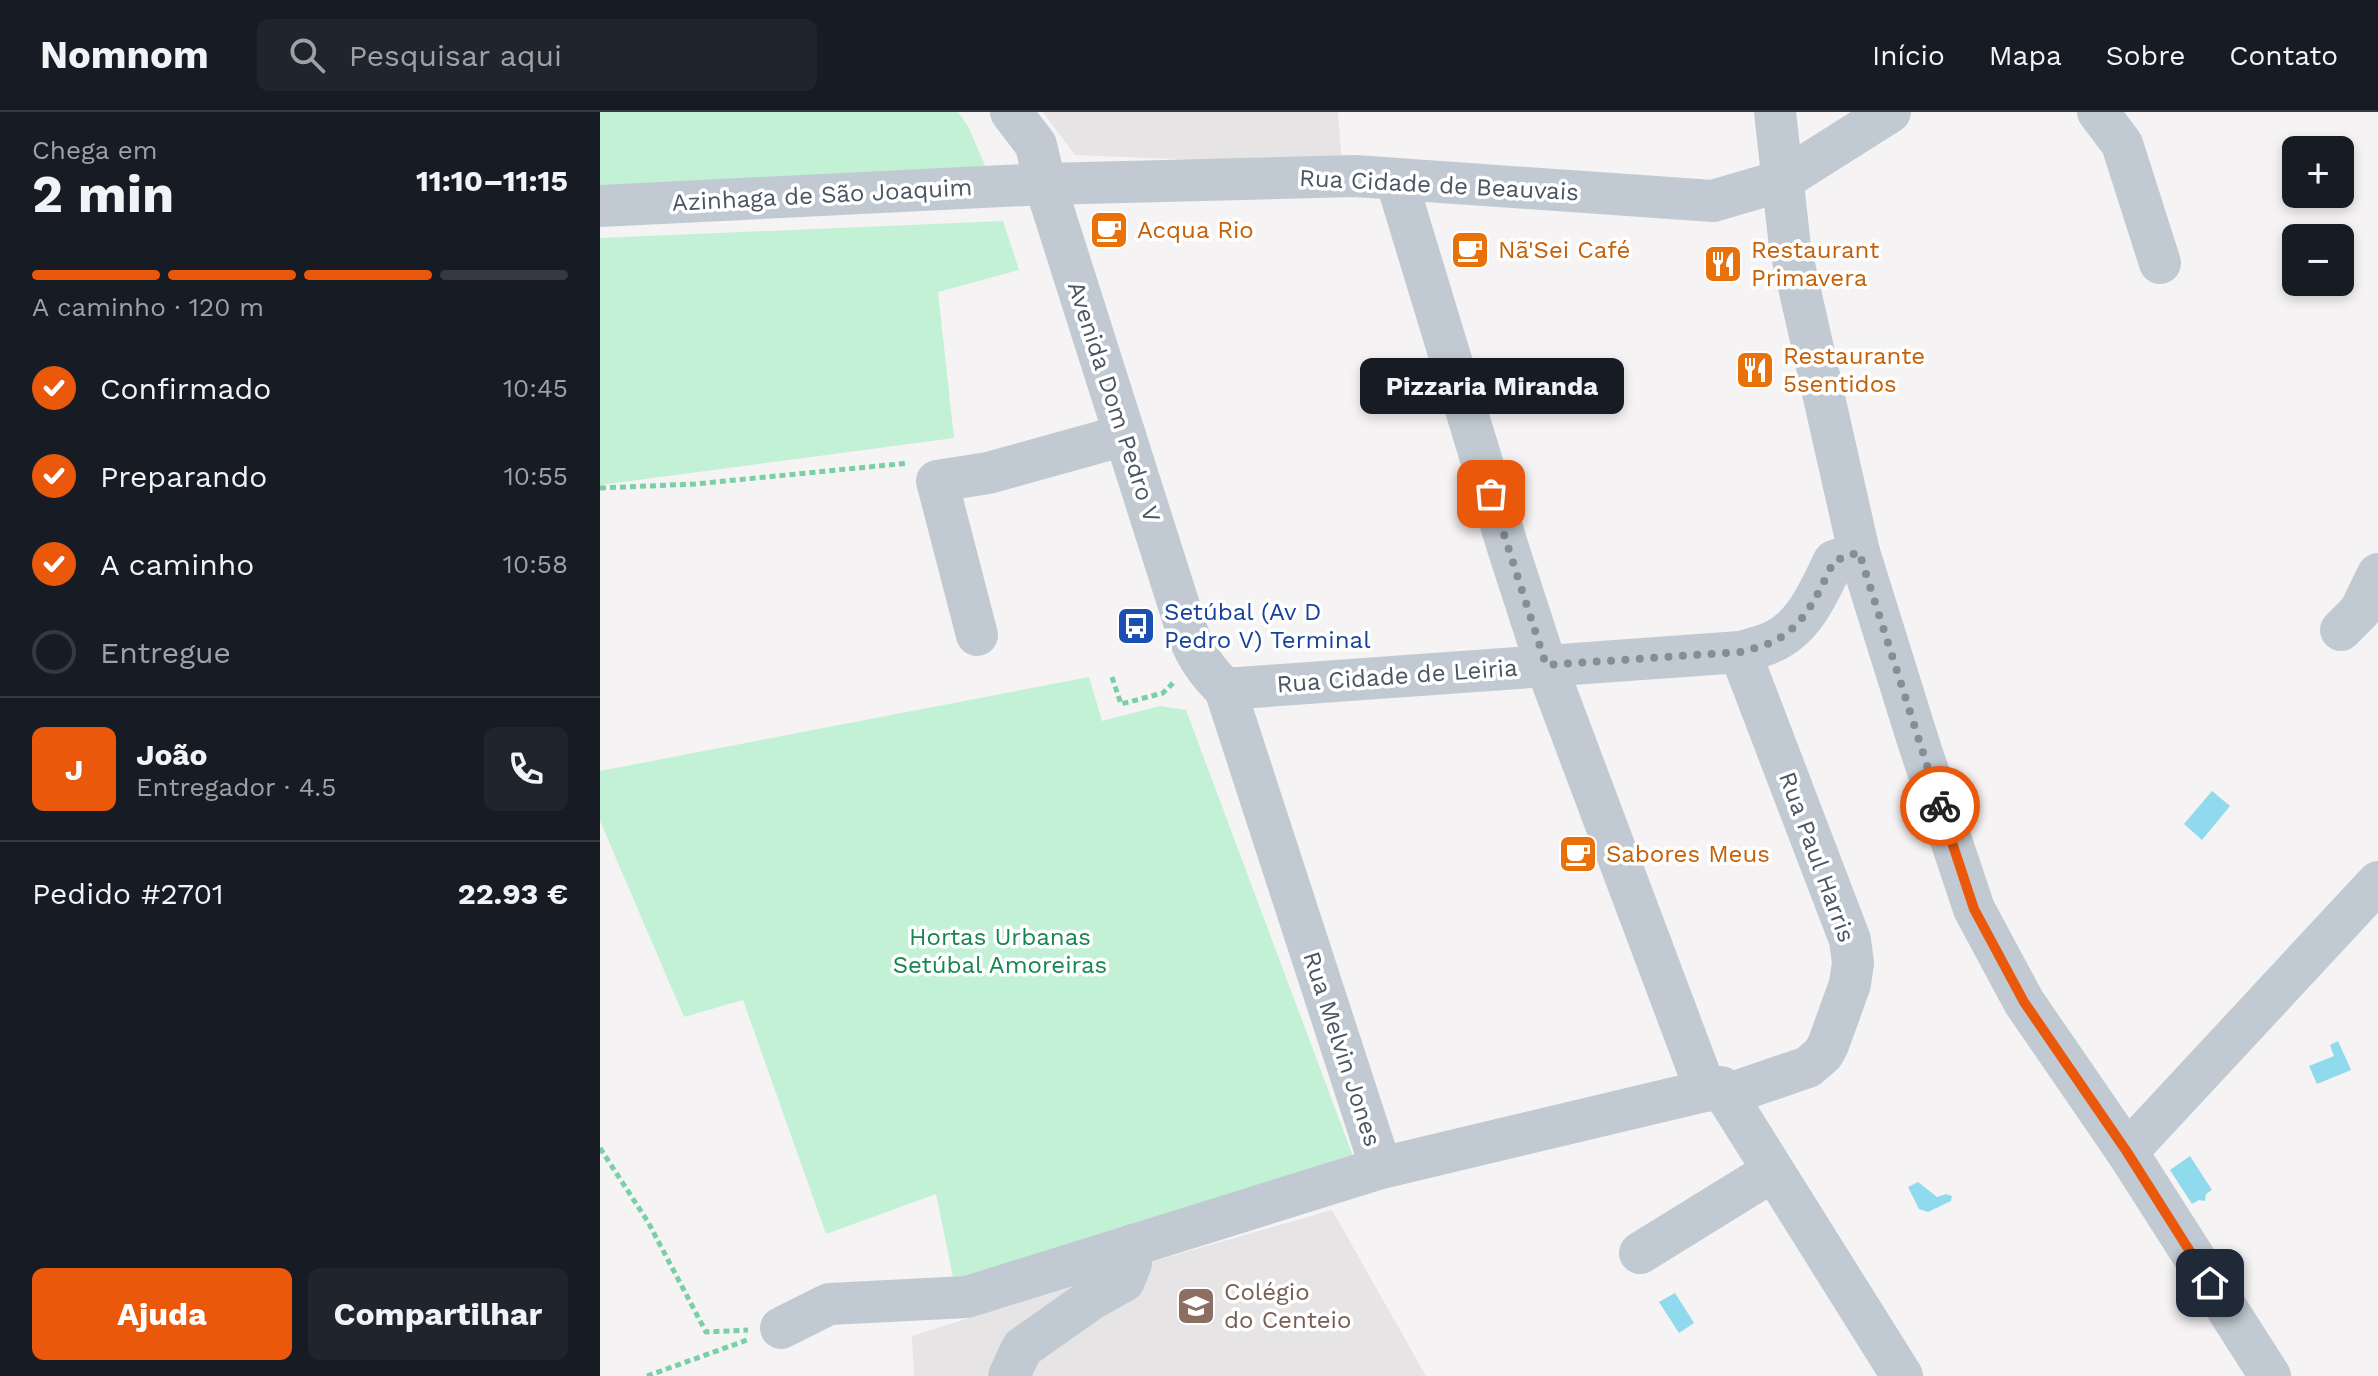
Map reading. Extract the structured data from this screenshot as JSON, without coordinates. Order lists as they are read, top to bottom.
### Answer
{
  "streets": {
    "street": [
      "Rua Cidade de Beauvais",
      "Azinhaga de São Joaquim",
      "Avenida Dom Pedro V",
      "Rua Cidade de Leiria",
      "Rua Paul Harris",
      "Rua Melvin Jones"
    ]
  },
  "crossings": [
    ["Rua Cidade de Beauvais", "Azinhaga de São Joaquim"],
    ["Rua Cidade de Beauvais", "Avenida Dom Pedro V"],
    ["Azinhaga de São Joaquim", "Avenida Dom Pedro V"],
    ["Avenida Dom Pedro V", "Rua Cidade de Leiria"],
    ["Avenida Dom Pedro V", "Rua Melvin Jones"],
    ["Rua Cidade de Leiria", "Rua Paul Harris"],
    ["Rua Cidade de Leiria", "Rua Melvin Jones"],
    ["Rua Paul Harris", "Rua Melvin Jones"]
  ],
  "parks": ["Hortas Urbanas Setúbal Amoreiras"],
  "places": {
    "cafe": ["Acqua Rio", "Nã'Sei Café", "Sabores Meus"],
    "restaurant": ["Restaurant Primavera", "Restaurante 5sentidos"],
    "other": ["Pizzaria Miranda"],
    "bus stop": ["Setúbal (Av D Pedro V) Terminal"],
    "school or university": ["Colégio do Centeio"]
  },
  "page": {
    "header": "Nomnom",
    "search": "Pesquisar aqui",
    "nav": [
      "Início",
      "Mapa",
      "Sobre",
      "Contato"
    ],
    "heading": ["2 min", "Chega em", "11:10–11:15"],
    "panel": [
      "João",
      "Entregador · 4.5",
      "Pedido #2701",
      "22.93 €"
    ],
    "map_buttons": ["+", "−"],
    "bar": "A caminho · 120 m",
    "list": [
      ["Confirmado", "10:45"],
      ["Preparando", "10:55"],
      ["A caminho", "10:58"],
      "Entregue"
    ],
    "bubble": "Pizzaria Miranda",
    "round": "J",
    "buttons": ["Ajuda", "Compartilhar"]
  }
}
